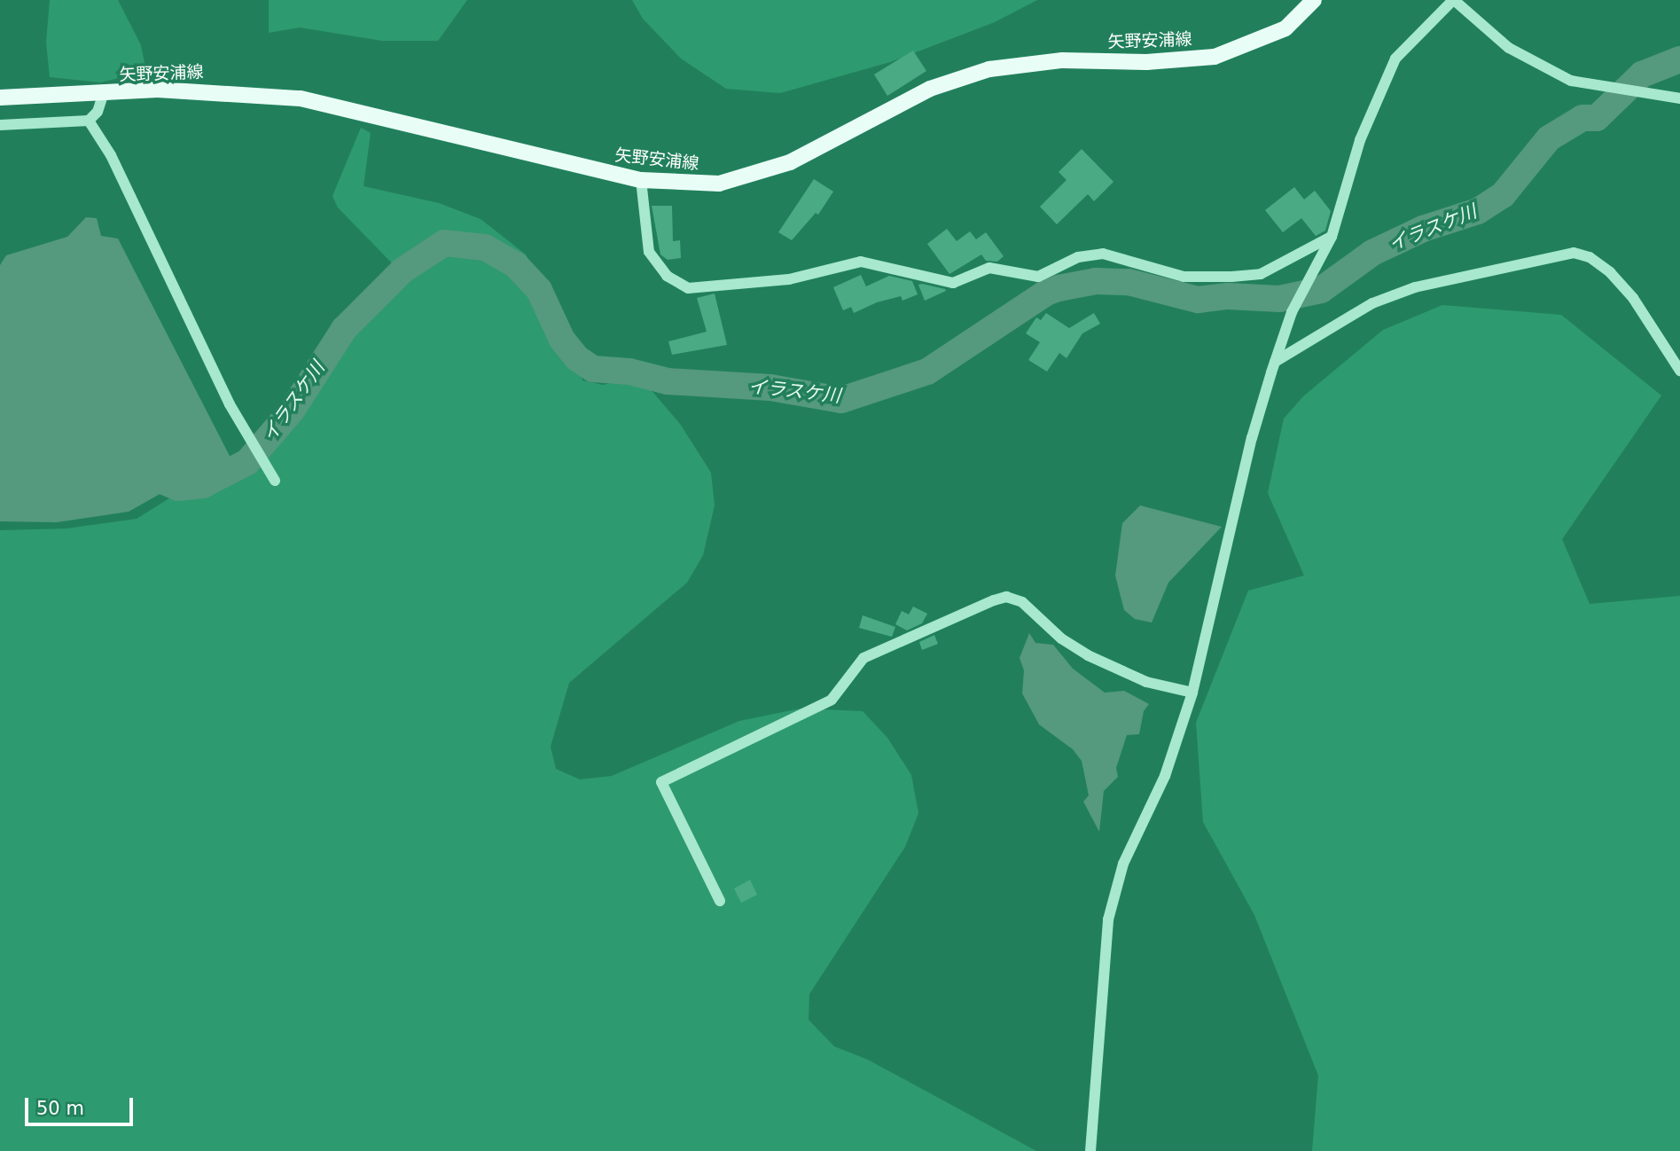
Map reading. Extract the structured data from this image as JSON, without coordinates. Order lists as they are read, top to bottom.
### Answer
{
  "streets": {
    "main road": ["矢野安浦線"]
  },
  "water": ["イラスケ川"],
  "scale_bar": "50 m"
}
